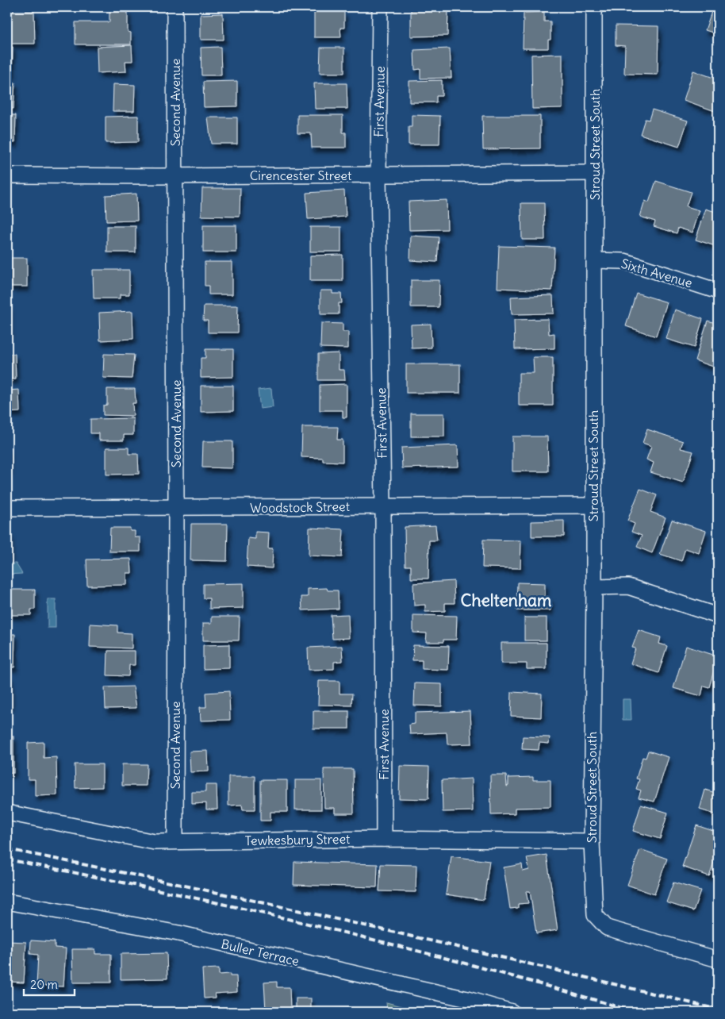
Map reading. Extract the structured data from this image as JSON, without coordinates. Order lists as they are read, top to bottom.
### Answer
{
  "streets": {
    "street": [
      "First Avenue",
      "Second Avenue",
      "Stroud Street South",
      "Cirencester Street",
      "Sixth Avenue",
      "Woodstock Street",
      "Tewkesbury Street",
      "Buller Terrace"
    ]
  },
  "crossings": [
    ["First Avenue", "Cirencester Street"],
    ["First Avenue", "Woodstock Street"],
    ["First Avenue", "Tewkesbury Street"],
    ["Second Avenue", "Cirencester Street"],
    ["Second Avenue", "Woodstock Street"],
    ["Second Avenue", "Tewkesbury Street"],
    ["Stroud Street South", "Cirencester Street"],
    ["Stroud Street South", "Sixth Avenue"],
    ["Stroud Street South", "Woodstock Street"],
    ["Stroud Street South", "Tewkesbury Street"]
  ],
  "districts": ["Cheltenham"],
  "scale_bar": "20 m"
}
